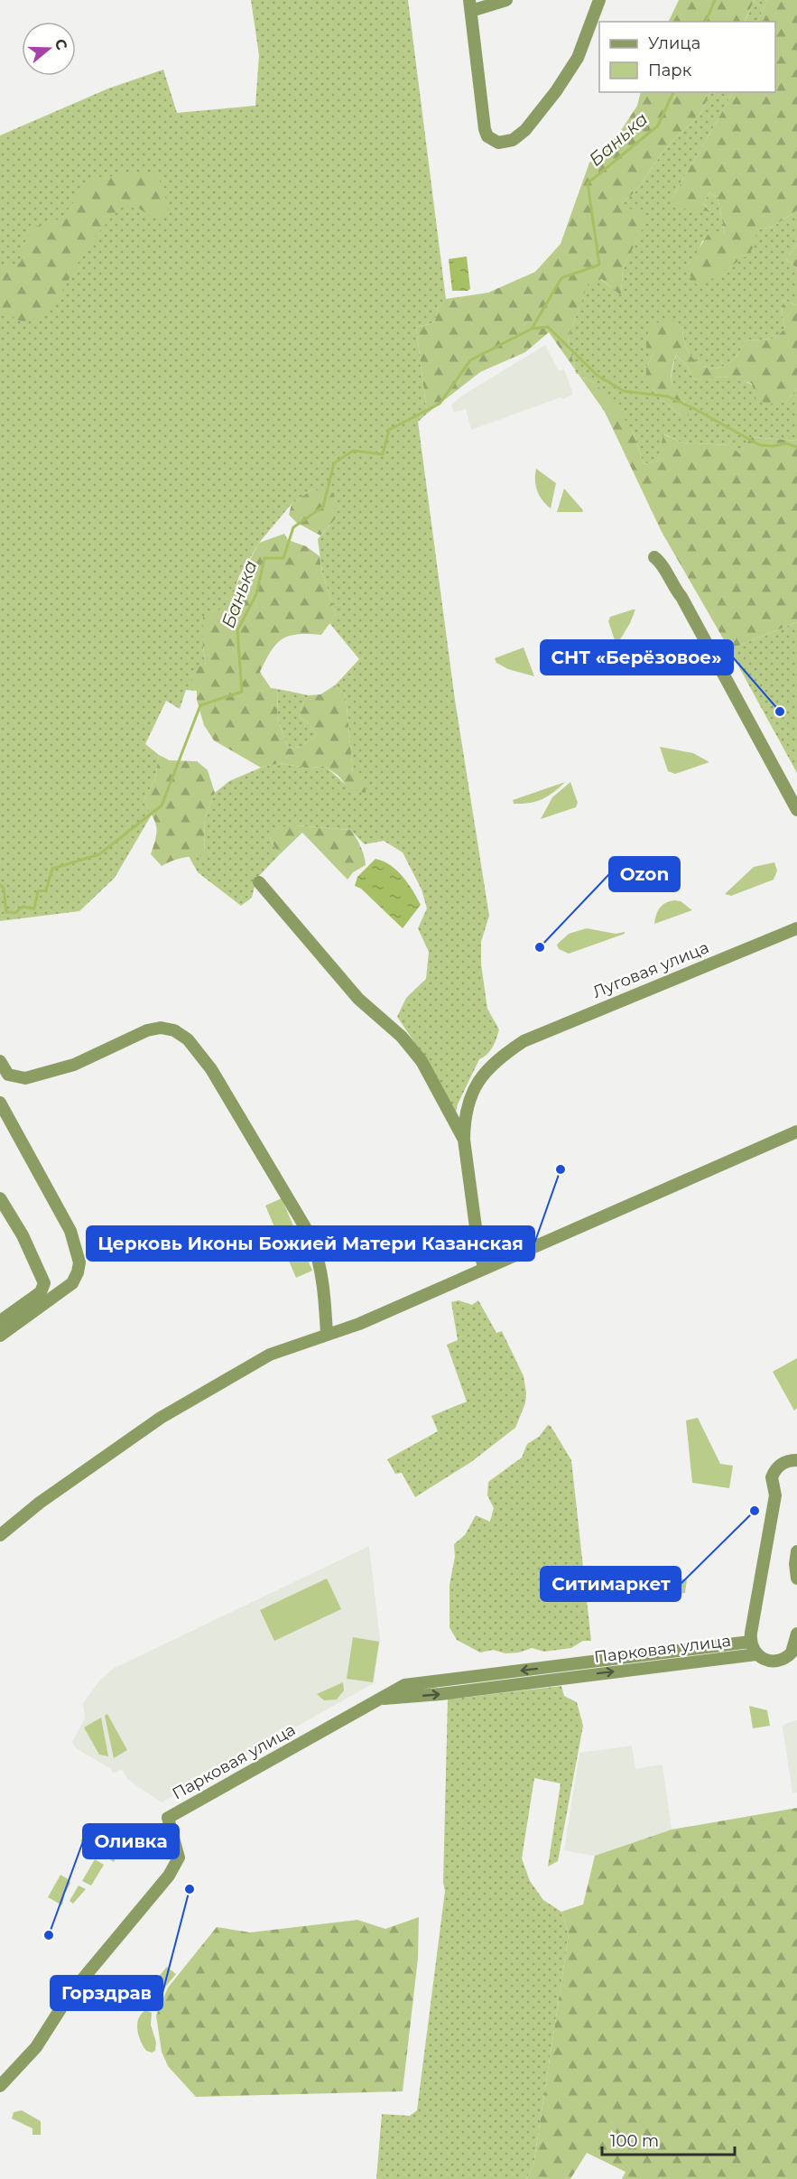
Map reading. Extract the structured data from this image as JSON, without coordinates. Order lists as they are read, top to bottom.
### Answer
{
  "streets": {
    "street": ["Луговая улица", "Парковая улица"]
  },
  "water": ["Банька"],
  "places": [
    "СНТ «Берёзовое»",
    "Ozon",
    "Церковь Иконы Божией Матери Казанская",
    "Ситимаркет",
    "Горздрав",
    "Оливка"
  ],
  "legend": ["Улица", "Парк"],
  "scale_bar": "100 m",
  "north": "right"
}
